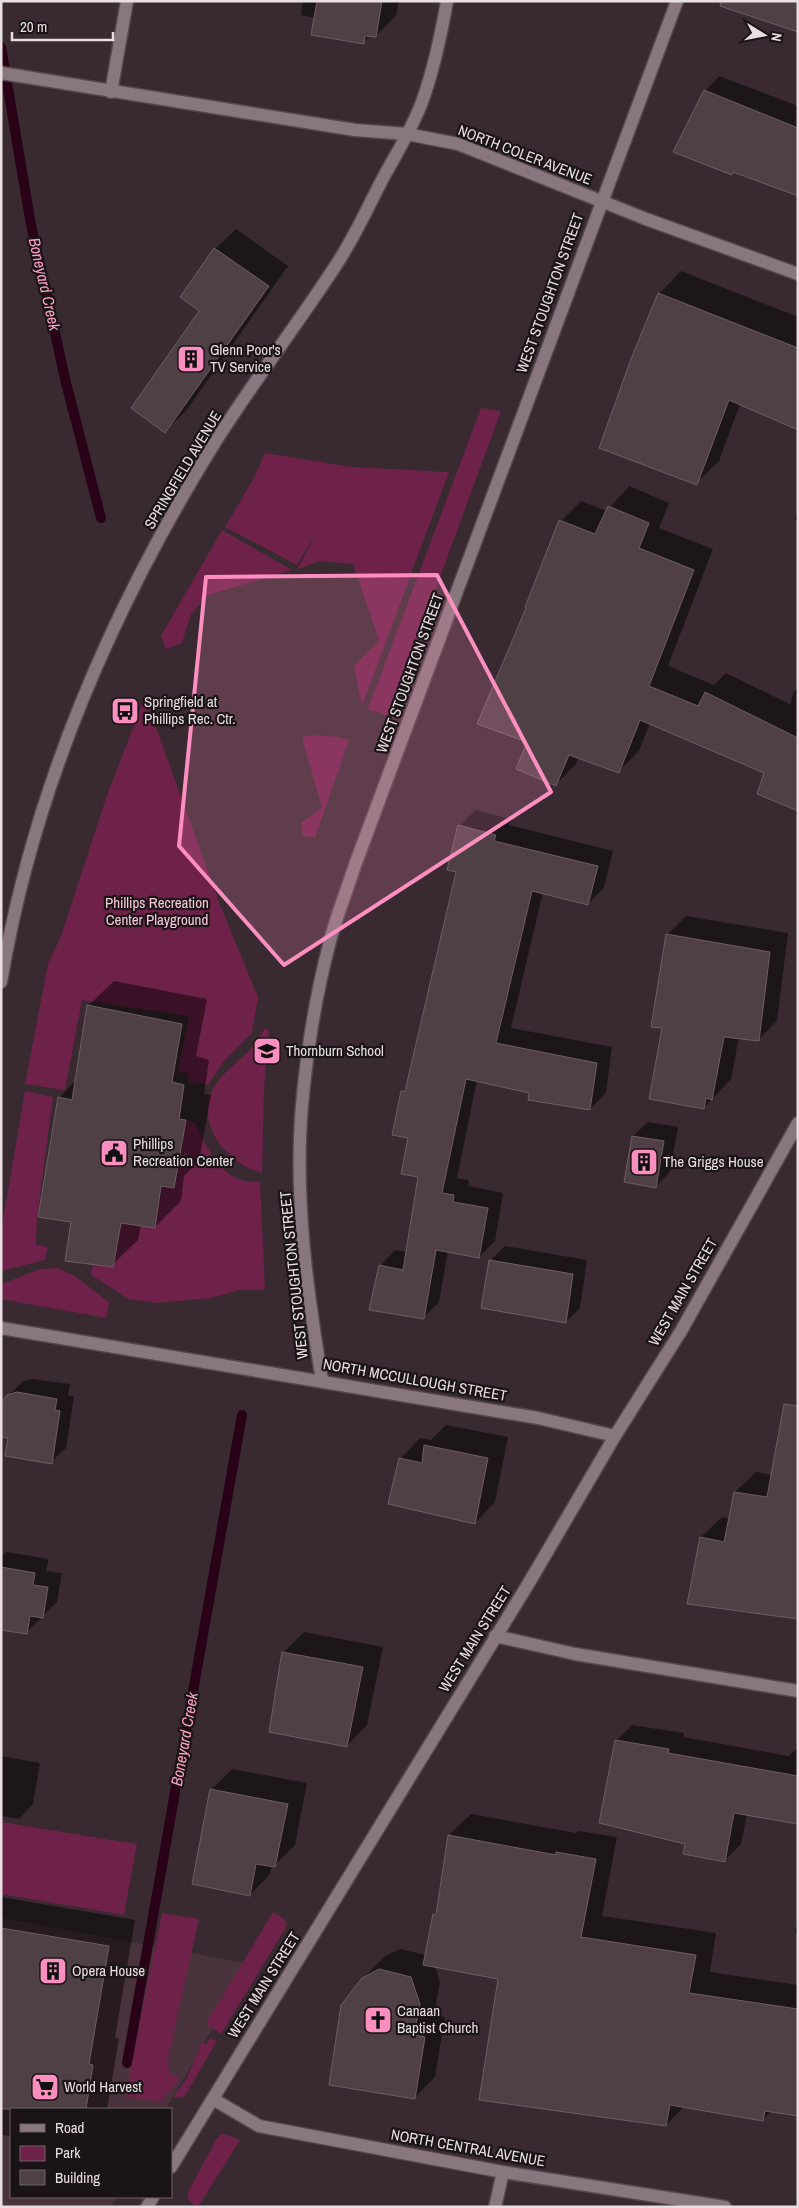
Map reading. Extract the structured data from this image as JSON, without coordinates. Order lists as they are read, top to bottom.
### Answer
{
  "streets": {
    "street": [
      "NORTH COLER AVENUE",
      "WEST STOUGHTON STREET",
      "SPRINGFIELD AVENUE",
      "WEST MAIN STREET",
      "NORTH MCCULLOUGH STREET",
      "NORTH CENTRAL AVENUE"
    ]
  },
  "crossings": [
    ["NORTH COLER AVENUE", "WEST STOUGHTON STREET"],
    ["NORTH COLER AVENUE", "SPRINGFIELD AVENUE"],
    ["WEST STOUGHTON STREET", "NORTH MCCULLOUGH STREET"],
    ["WEST MAIN STREET", "NORTH MCCULLOUGH STREET"],
    ["WEST MAIN STREET", "NORTH CENTRAL AVENUE"]
  ],
  "water": ["Boneyard Creek"],
  "parks": ["Phillips Recreation Center Playground"],
  "places": {
    "building": ["Glenn Poor's TV Service", "The Griggs House", "Opera House"],
    "bus stop": ["Springfield at Phillips Rec. Ctr."],
    "school or university": ["Thornburn School"],
    "public building": ["Phillips Recreation Center"],
    "church": ["Canaan Baptist Church"],
    "supermarket": ["World Harvest"]
  },
  "legend": ["Road", "Park", "Building"],
  "scale_bar": "20 m",
  "north": "right"
}
